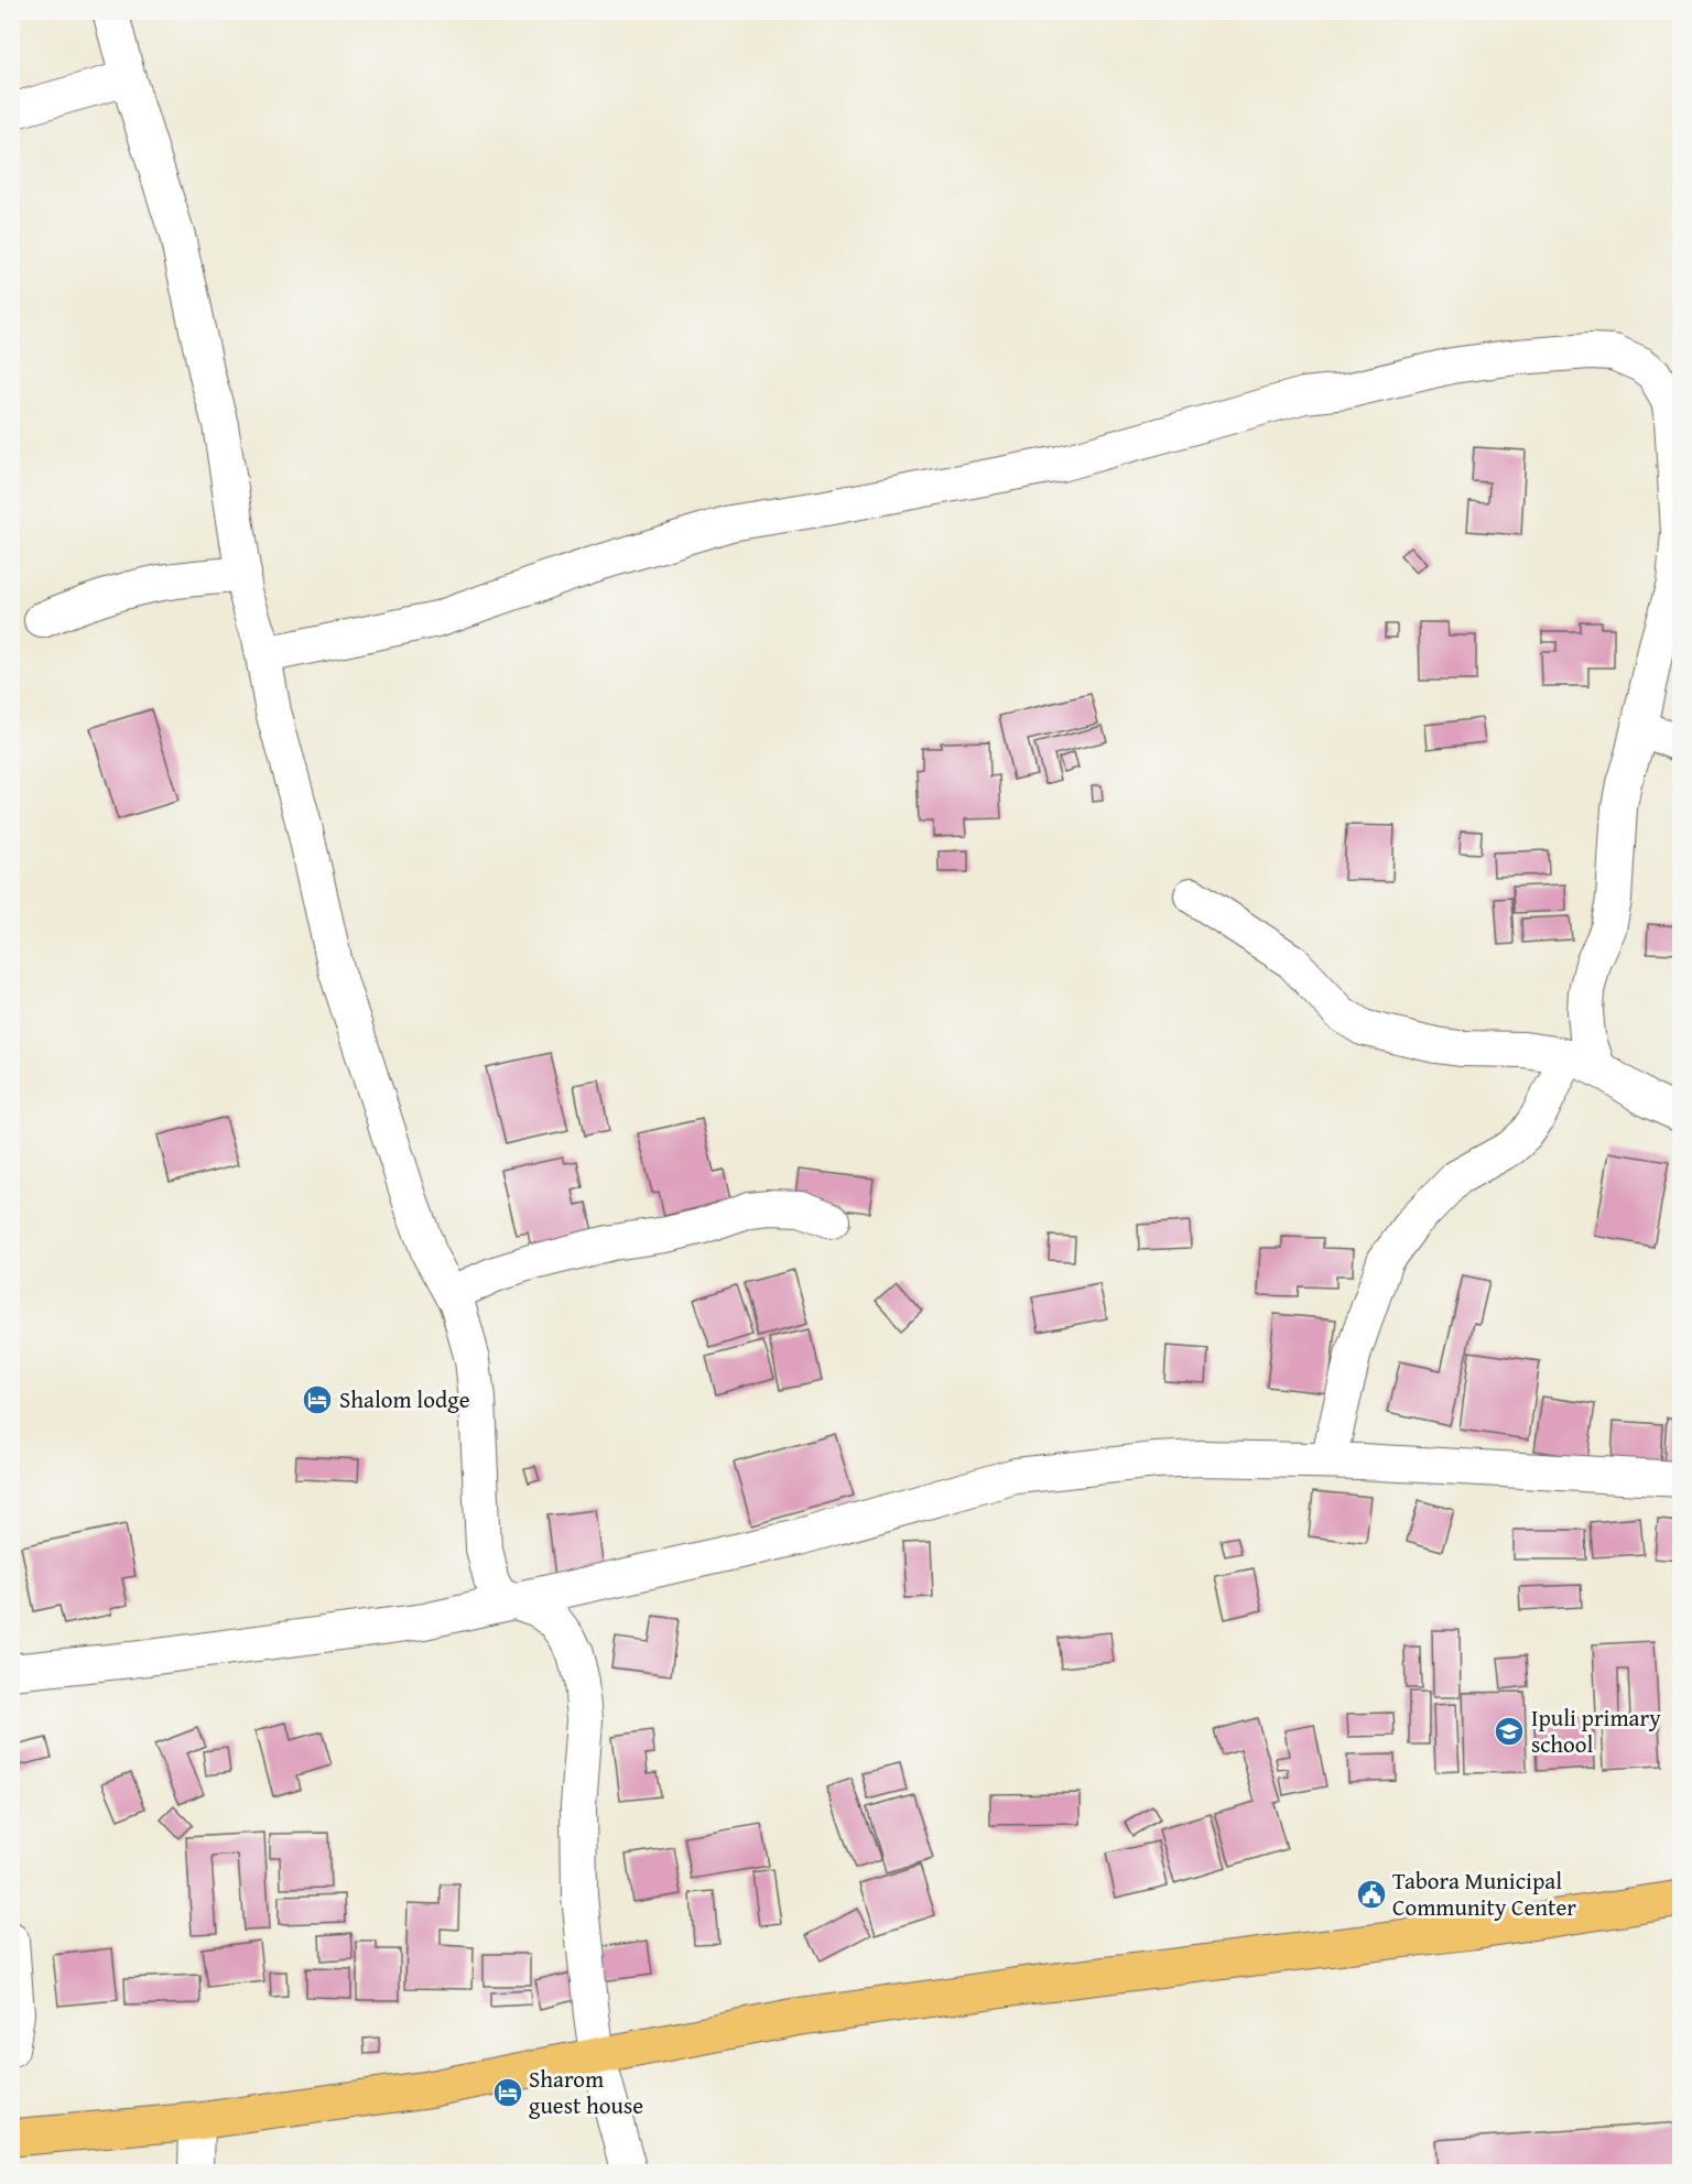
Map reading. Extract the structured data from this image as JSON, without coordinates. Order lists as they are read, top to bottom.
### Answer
{
  "places": {
    "hotel": ["Shalom lodge", "Sharom guest house"],
    "school or university": ["Ipuli primary school"],
    "public building": ["Tabora Municipal Community Center"]
  }
}
